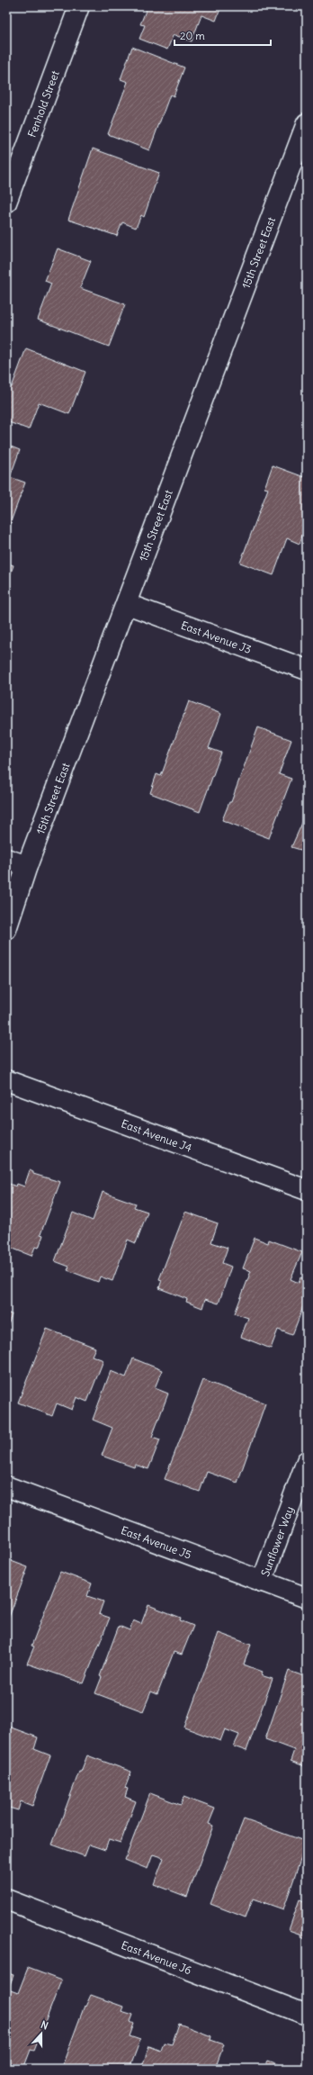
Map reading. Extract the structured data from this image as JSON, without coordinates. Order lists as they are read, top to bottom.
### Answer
{
  "streets": {
    "street": [
      "Fenhold Street",
      "15th Street East",
      "East Avenue J3",
      "East Avenue J4",
      "Sunflower Way",
      "East Avenue J5",
      "East Avenue J6"
    ]
  },
  "crossings": [
    ["15th Street East", "East Avenue J3"],
    ["Sunflower Way", "East Avenue J5"]
  ],
  "scale_bar": "20 m",
  "north": "top"
}
